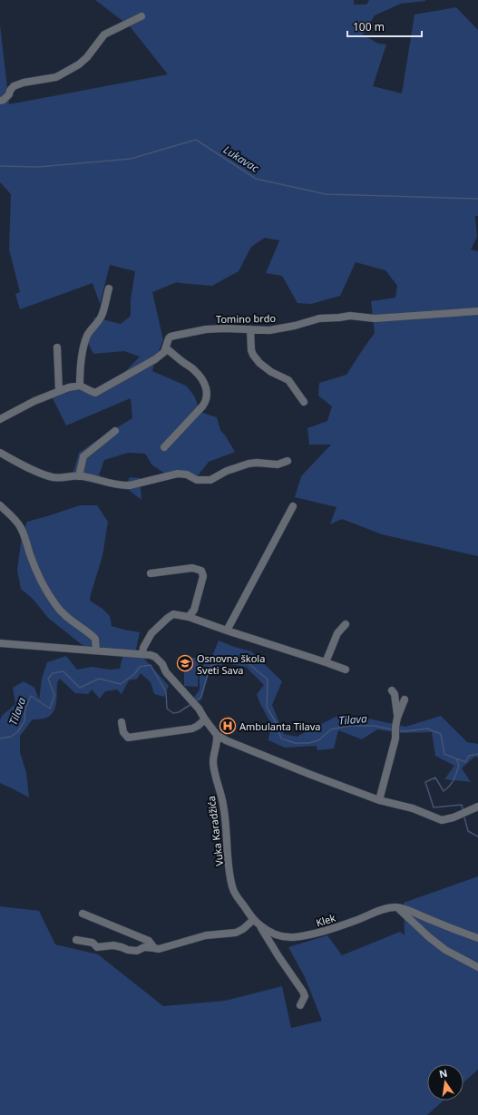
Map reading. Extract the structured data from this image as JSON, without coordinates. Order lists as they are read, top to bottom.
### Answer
{
  "streets": {
    "street": ["Tomino brdo", "Vuka Karadžića", "Klek"]
  },
  "crossings": [
    ["Vuka Karadžića", "Klek"]
  ],
  "water": ["Lukavac", "Tilava"],
  "places": {
    "school or university": ["Osnovna škola Sveti Sava"],
    "hospital": ["Ambulanta Tilava"]
  },
  "scale_bar": "100 m",
  "north": "top"
}
